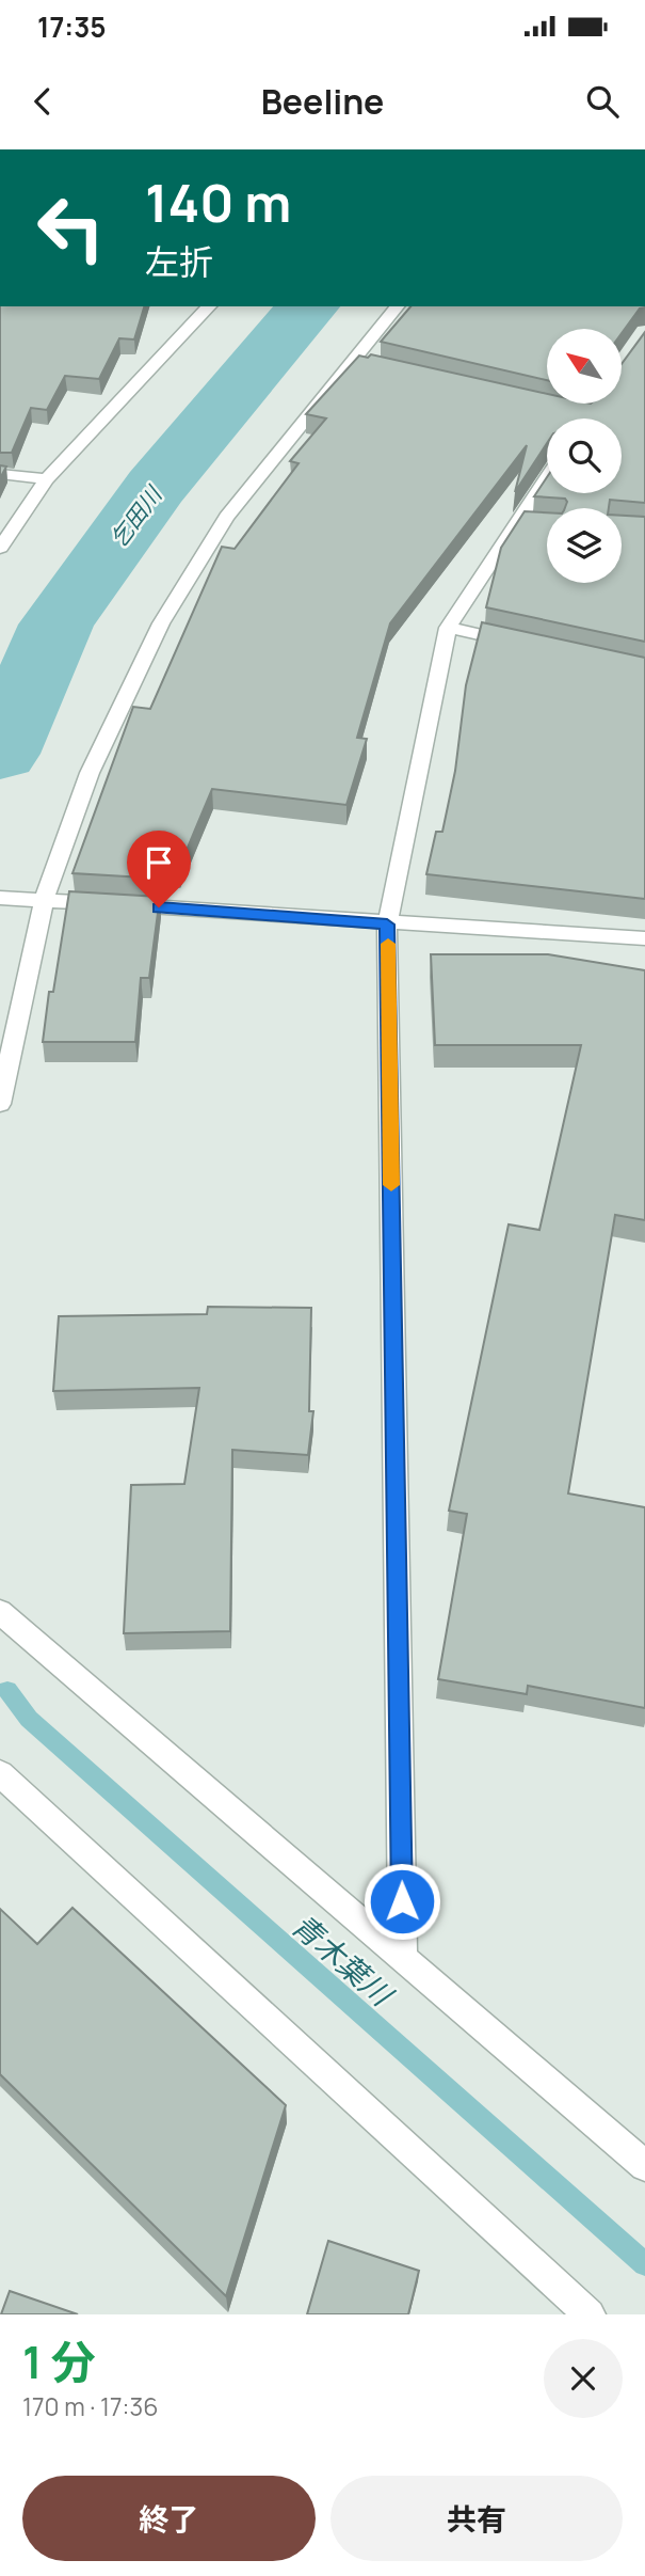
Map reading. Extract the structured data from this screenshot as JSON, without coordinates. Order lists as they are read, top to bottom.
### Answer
{
  "water": ["乞田川", "青木葉川"],
  "north": "top left",
  "page": {
    "status": "17:35",
    "header": "Beeline",
    "turn": ["140 m", "左折"],
    "heading": ["1 分", "170 m · 17:36"],
    "buttons": ["終了", "共有"]
  }
}
